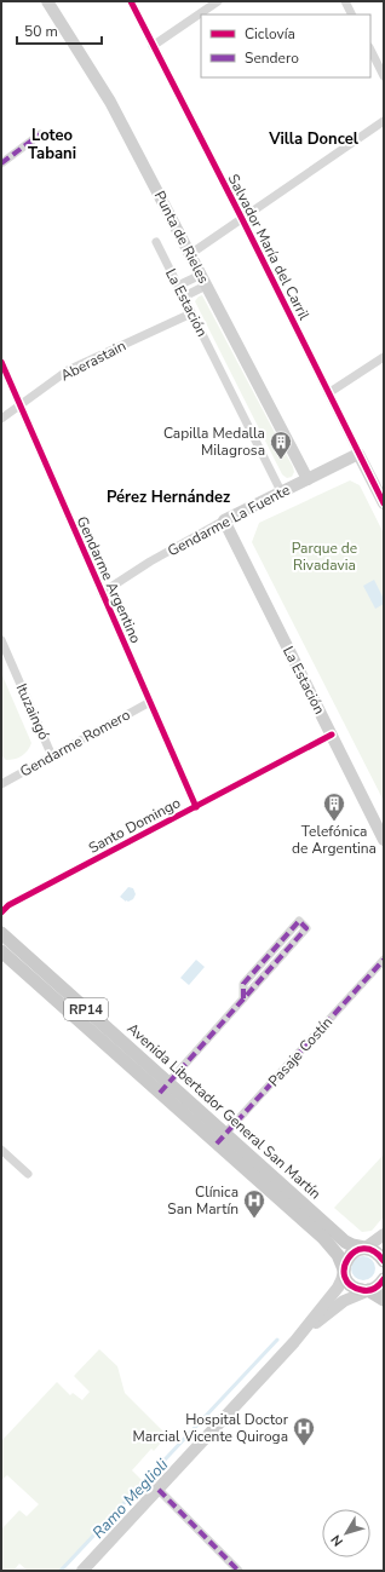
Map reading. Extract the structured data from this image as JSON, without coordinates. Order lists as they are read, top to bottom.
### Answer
{
  "streets": {
    "main road": ["RP14", "Avenida Libertador General San Martín"],
    "street": [
      "Punta de Rieles",
      "Salvador María del Carril",
      "La Estación",
      "Aberastain",
      "Gendarme La Fuente",
      "Gendarme Argentino",
      "Ituzaingó",
      "Gendarme Romero",
      "Santo Domingo",
      "Pasaje Costín"
    ]
  },
  "crossings": [
    ["Punta de Rieles", "Gendarme La Fuente"],
    ["Salvador María del Carril", "Gendarme La Fuente"],
    ["La Estación", "Aberastain"],
    ["La Estación", "Gendarme La Fuente"],
    ["La Estación", "Santo Domingo"],
    ["Aberastain", "Gendarme Argentino"],
    ["Gendarme La Fuente", "Gendarme Argentino"],
    ["Gendarme Argentino", "Gendarme Romero"],
    ["Gendarme Argentino", "Santo Domingo"],
    ["Ituzaingó", "Gendarme Romero"],
    ["Pasaje Costín", "Avenida Libertador General San Martín"]
  ],
  "districts": ["Loteo Tabani", "Villa Doncel", "Pérez Hernández"],
  "water": ["Ramo Meglioli"],
  "parks": ["Parque de Rivadavia"],
  "places": {
    "building": ["Capilla Medalla Milagrosa", "Telefónica de Argentina"],
    "hospital": ["Clínica San Martín", "Hospital Doctor Marcial Vicente Quiroga"]
  },
  "legend": ["Ciclovía", "Sendero"],
  "scale_bar": "50 m",
  "north": "bottom left"
}
